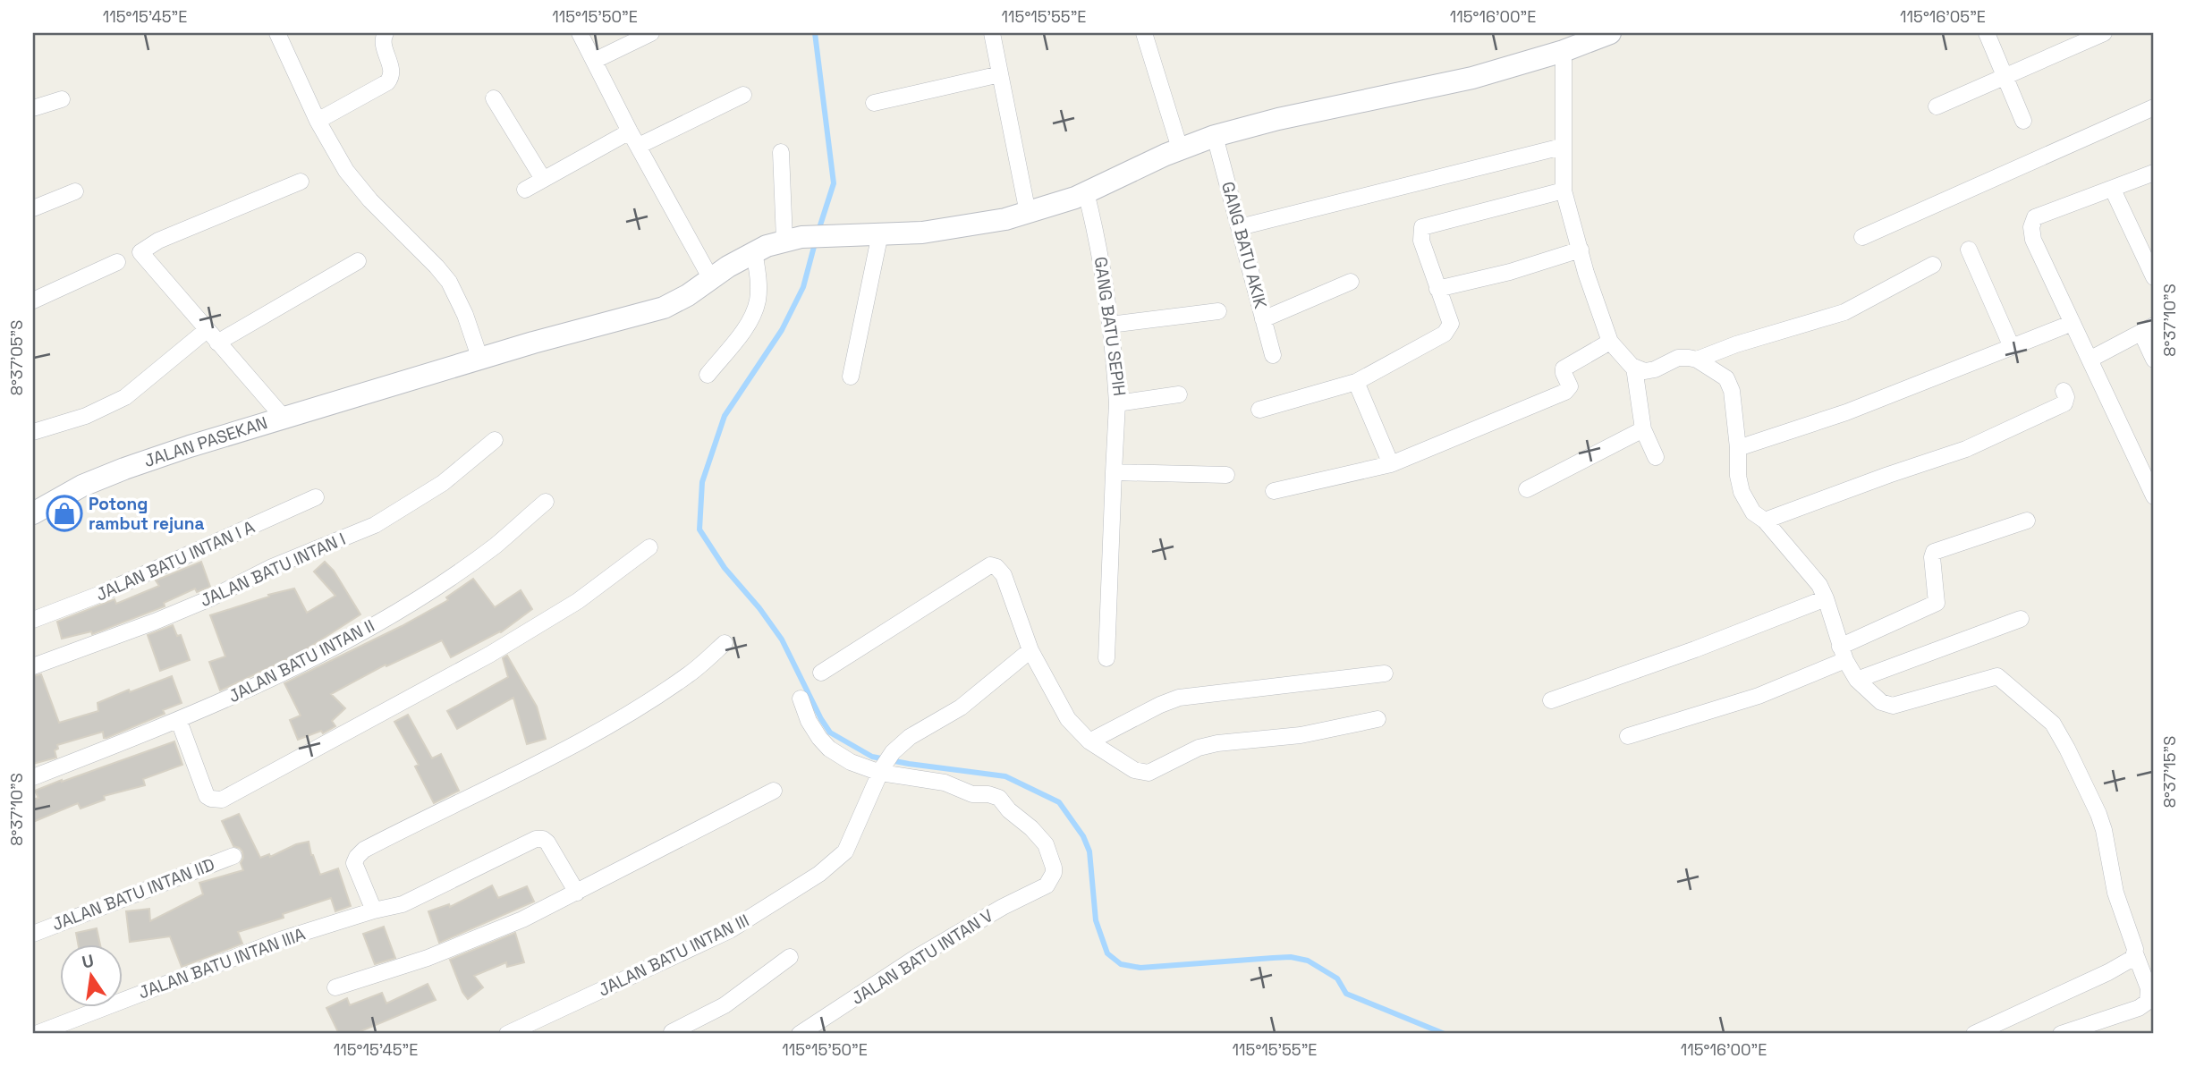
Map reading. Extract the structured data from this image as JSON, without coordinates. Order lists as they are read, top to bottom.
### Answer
{
  "streets": {
    "street": [
      "GANG BATU AKIK",
      "GANG BATU SEPIH",
      "JALAN PASEKAN",
      "JALAN BATU INTAN I A",
      "JALAN BATU INTAN I",
      "JALAN BATU INTAN II",
      "JALAN BATU INTAN IID",
      "JALAN BATU INTAN III",
      "JALAN BATU INTAN V",
      "JALAN BATU INTAN IIIA"
    ]
  },
  "crossings": [
    ["GANG BATU AKIK", "JALAN PASEKAN"],
    ["GANG BATU SEPIH", "JALAN PASEKAN"],
    ["JALAN BATU INTAN III", "JALAN BATU INTAN V"]
  ],
  "places": {
    "shop": ["Potong rambut rejuna"]
  },
  "north": "top",
  "coordinates": [
    "115°15'45\"E",
    "115°15'50\"E",
    "115°15'55\"E",
    "115°16'00\"E",
    "115°16'05\"E",
    "8°37'10\"S",
    "8°37'05\"S",
    "8°37'15\"S"
  ]
}
